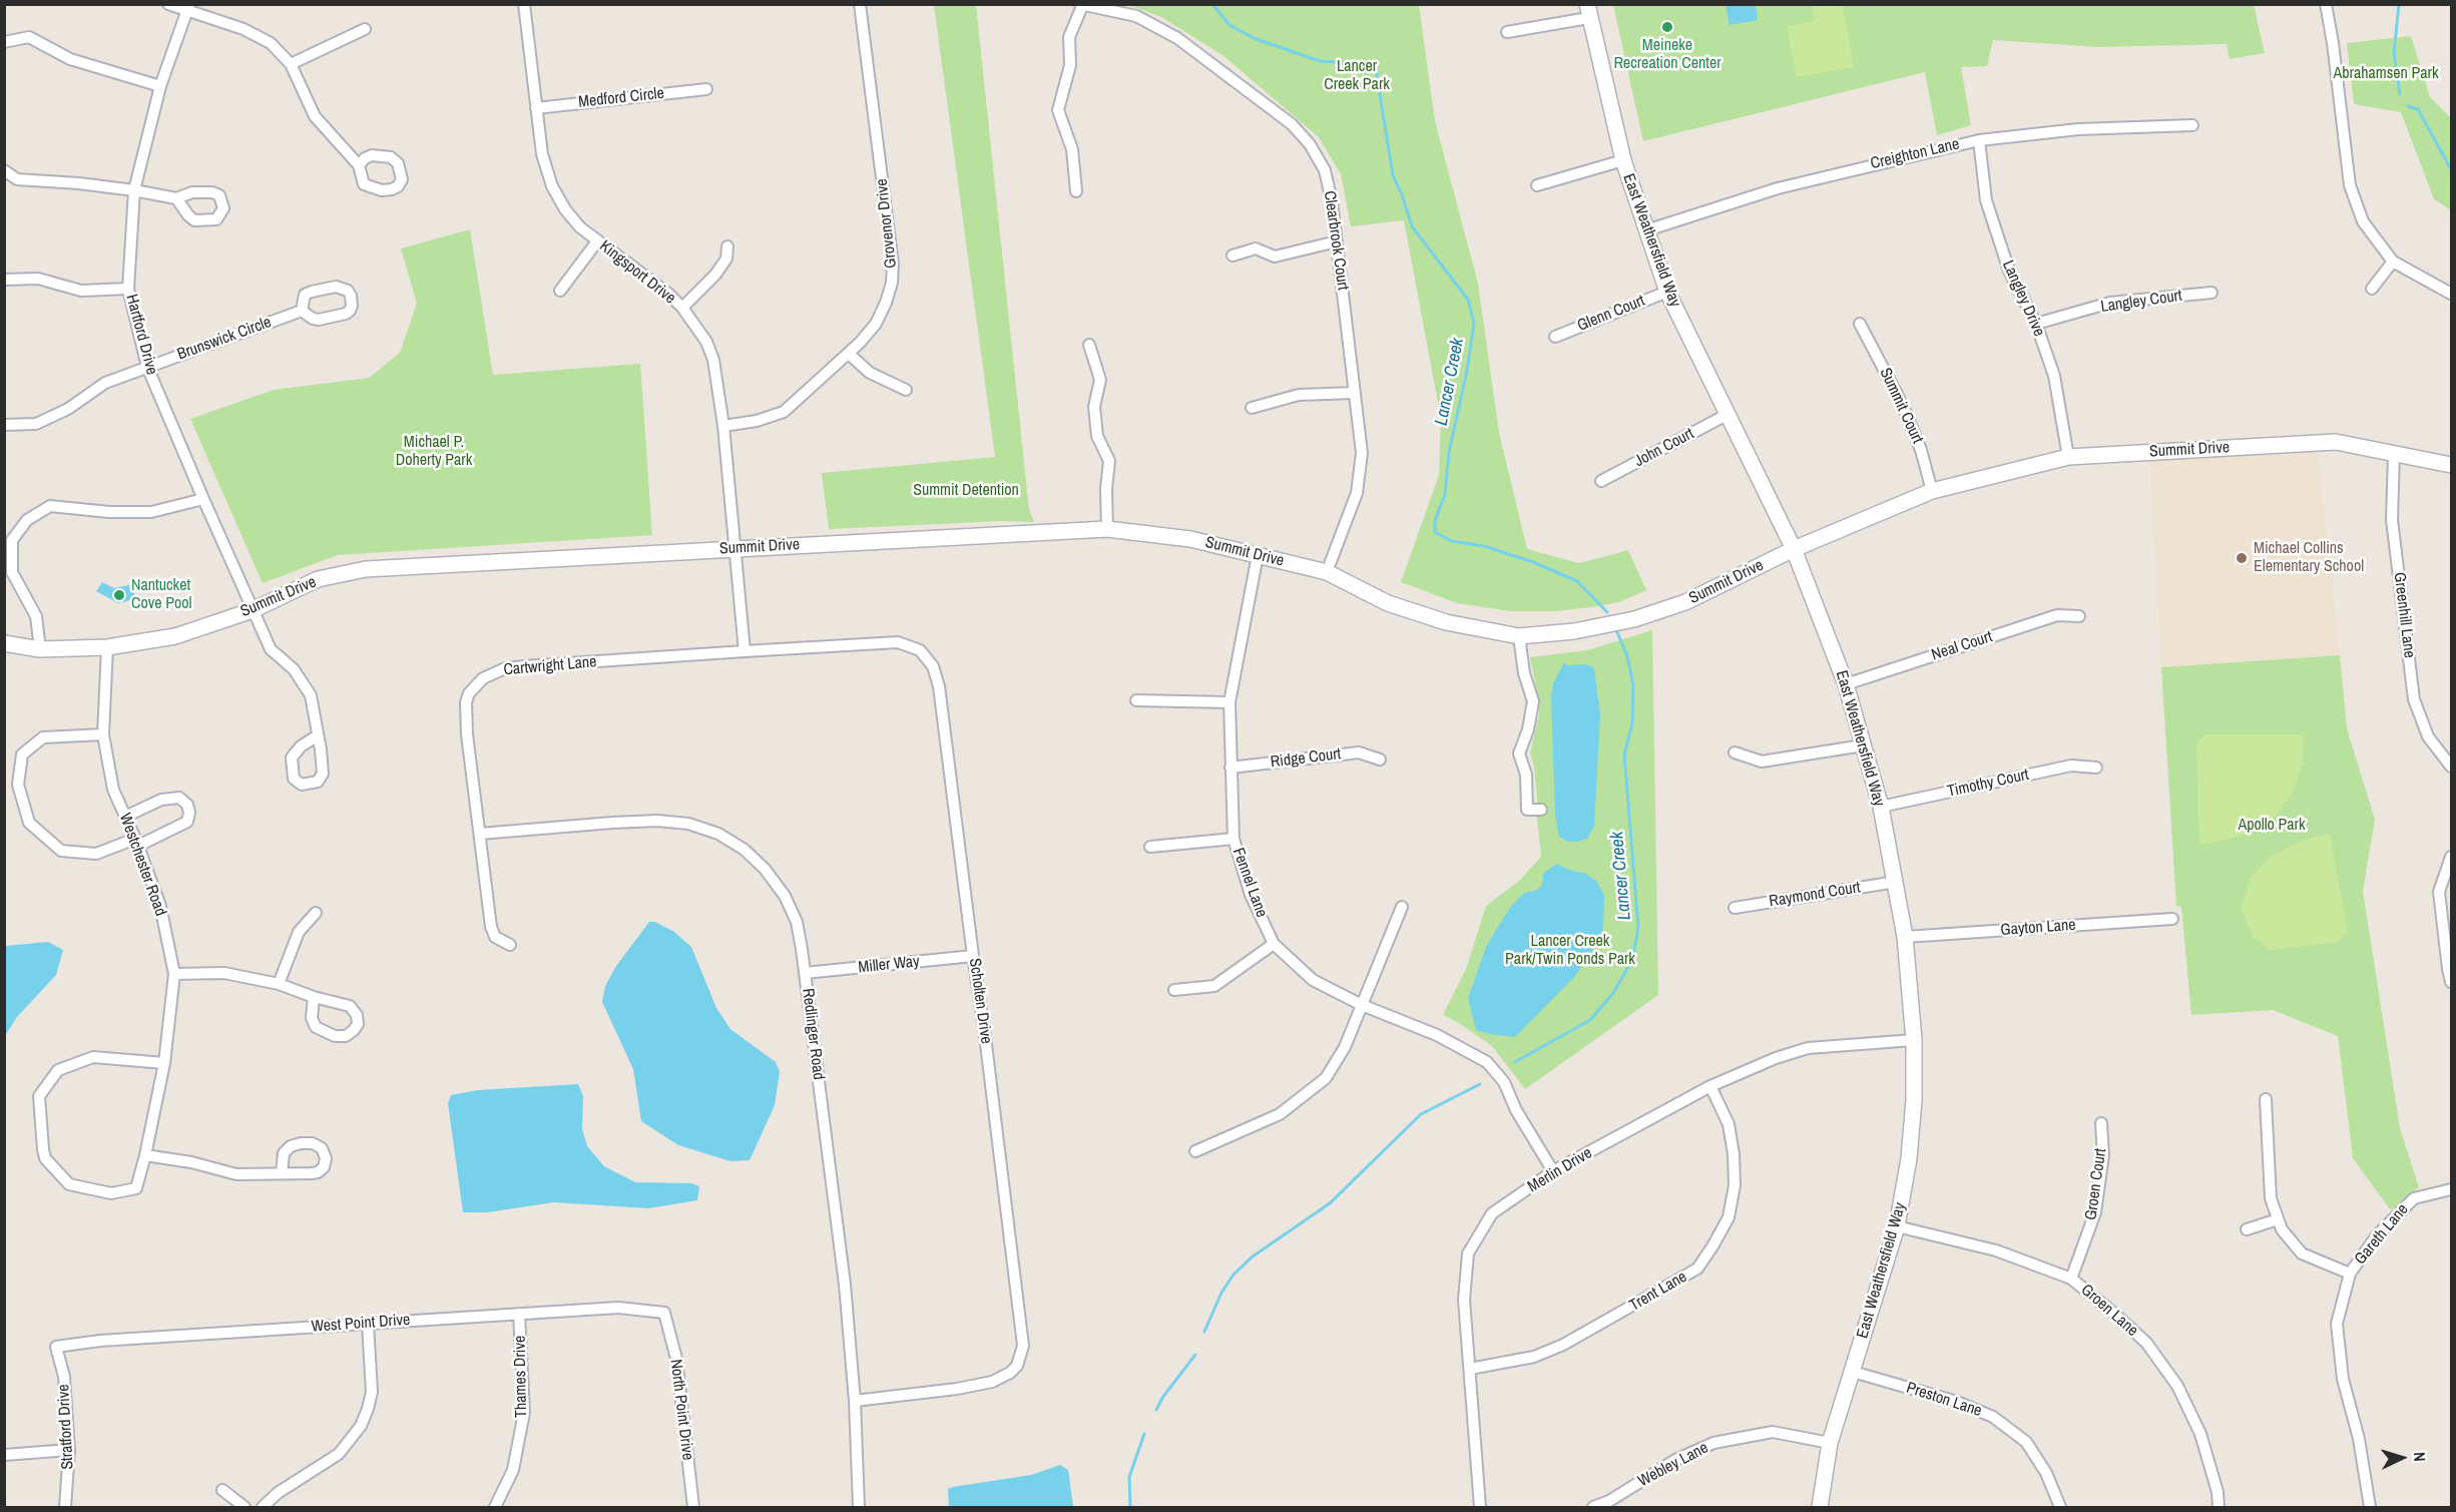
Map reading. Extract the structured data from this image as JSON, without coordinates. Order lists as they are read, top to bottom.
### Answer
{
  "streets": {
    "street": [
      "Medford Circle",
      "Creighton Lane",
      "Grovenor Drive",
      "Clearbrook Court",
      "East Weathersfield Way",
      "Kingsport Drive",
      "Langley Drive",
      "Langley Court",
      "Glenn Court",
      "Hartford Drive",
      "Brunswick Circle",
      "Summit Court",
      "John Court",
      "Summit Drive",
      "Greenhill Lane",
      "Neal Court",
      "Cartwright Lane",
      "Ridge Court",
      "Timothy Court",
      "Westchester Road",
      "Fennel Lane",
      "Raymond Court",
      "Gayton Lane",
      "Miller Way",
      "Scholten Drive",
      "Redlinger Road",
      "Merlin Drive",
      "Groen Court",
      "Gareth Lane",
      "Trent Lane",
      "Groen Lane",
      "West Point Drive",
      "Thames Drive",
      "Preston Lane",
      "North Point Drive",
      "Stratford Drive",
      "Webley Lane"
    ]
  },
  "crossings": [
    ["Medford Circle", "Kingsport Drive"],
    ["Creighton Lane", "East Weathersfield Way"],
    ["Creighton Lane", "Langley Drive"],
    ["Grovenor Drive", "Kingsport Drive"],
    ["Clearbrook Court", "Summit Drive"],
    ["East Weathersfield Way", "Glenn Court"],
    ["East Weathersfield Way", "John Court"],
    ["East Weathersfield Way", "Summit Drive"],
    ["East Weathersfield Way", "Neal Court"],
    ["East Weathersfield Way", "Timothy Court"],
    ["East Weathersfield Way", "Raymond Court"],
    ["East Weathersfield Way", "Gayton Lane"],
    ["East Weathersfield Way", "Merlin Drive"],
    ["East Weathersfield Way", "Groen Lane"],
    ["East Weathersfield Way", "Preston Lane"],
    ["East Weathersfield Way", "Webley Lane"],
    ["Kingsport Drive", "Summit Drive"],
    ["Kingsport Drive", "Cartwright Lane"],
    ["Kingsport Drive", "Scholten Drive"],
    ["Langley Drive", "Langley Court"],
    ["Langley Drive", "Summit Drive"],
    ["Hartford Drive", "Brunswick Circle"],
    ["Hartford Drive", "Summit Drive"],
    ["Summit Court", "Summit Drive"],
    ["Summit Drive", "Greenhill Lane"],
    ["Summit Drive", "Westchester Road"],
    ["Summit Drive", "Fennel Lane"],
    ["Cartwright Lane", "Scholten Drive"],
    ["Cartwright Lane", "Redlinger Road"],
    ["Ridge Court", "Fennel Lane"],
    ["Fennel Lane", "Merlin Drive"],
    ["Miller Way", "Scholten Drive"],
    ["Miller Way", "Redlinger Road"],
    ["Scholten Drive", "Redlinger Road"],
    ["Merlin Drive", "Trent Lane"],
    ["Groen Court", "Groen Lane"],
    ["West Point Drive", "Thames Drive"],
    ["West Point Drive", "North Point Drive"],
    ["West Point Drive", "Stratford Drive"]
  ],
  "water": ["Lancer Creek"],
  "parks": [
    "Lancer Creek Park",
    "Abrahamsen Park",
    "Michael P. Doherty Park",
    "Summit Detention",
    "Apollo Park",
    "Lancer Creek Park/Twin Ponds Park"
  ],
  "places": ["Meineke Recreation Center", "Michael Collins Elementary School", "Nantucket Cove Pool"],
  "north": "right"
}
